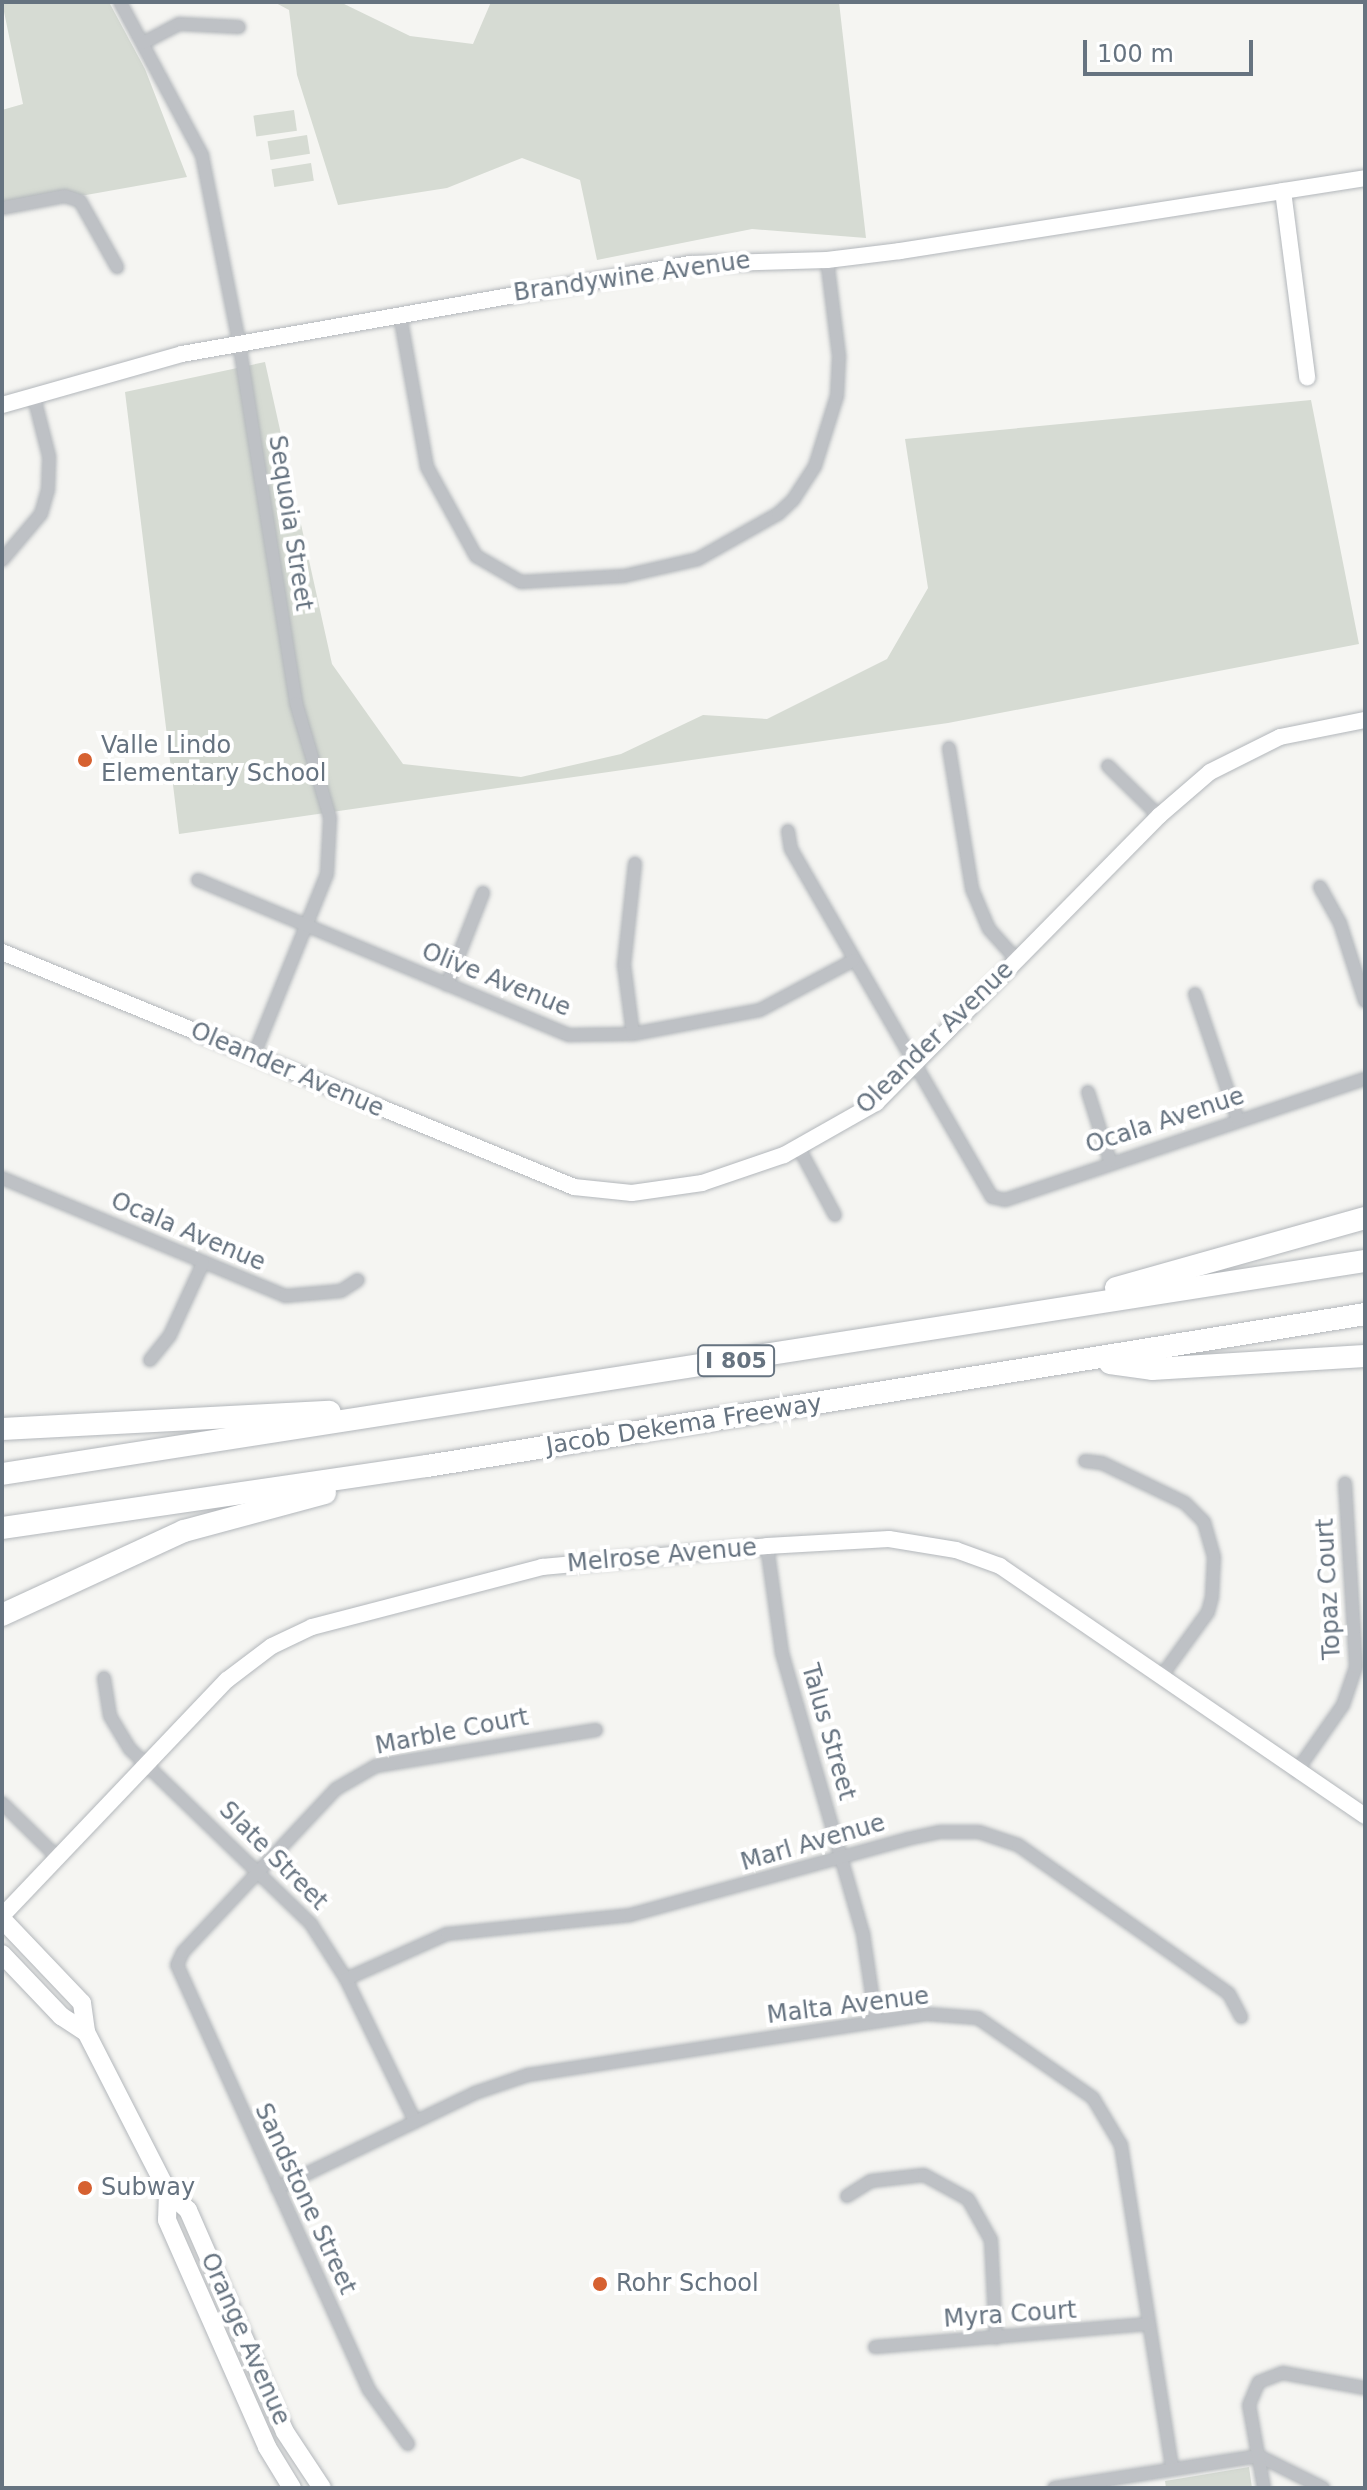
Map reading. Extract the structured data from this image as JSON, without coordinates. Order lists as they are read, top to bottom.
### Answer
{
  "streets": {
    "highway": ["I 805", "Jacob Dekema Freeway"],
    "main road": ["Orange Avenue"],
    "street": [
      "Brandywine Avenue",
      "Sequoia Street",
      "Olive Avenue",
      "Oleander Avenue",
      "Ocala Avenue",
      "Melrose Avenue",
      "Topaz Court",
      "Marble Court",
      "Talus Street",
      "Marl Avenue",
      "Slate Street",
      "Malta Avenue",
      "Sandstone Street",
      "Myra Court"
    ]
  },
  "crossings": [
    ["Brandywine Avenue", "Sequoia Street"],
    ["Sequoia Street", "Olive Avenue"],
    ["Sequoia Street", "Oleander Avenue"],
    ["Oleander Avenue", "Ocala Avenue"],
    ["Melrose Avenue", "Topaz Court"],
    ["Melrose Avenue", "Talus Street"],
    ["Melrose Avenue", "Slate Street"],
    ["Melrose Avenue", "Orange Avenue"],
    ["Marble Court", "Slate Street"],
    ["Marble Court", "Sandstone Street"],
    ["Talus Street", "Marl Avenue"],
    ["Talus Street", "Malta Avenue"],
    ["Marl Avenue", "Slate Street"],
    ["Slate Street", "Malta Avenue"],
    ["Malta Avenue", "Sandstone Street"],
    ["Malta Avenue", "Myra Court"]
  ],
  "places": ["Valle Lindo Elementary School", "Subway", "Rohr School"],
  "scale_bar": "100 m"
}
